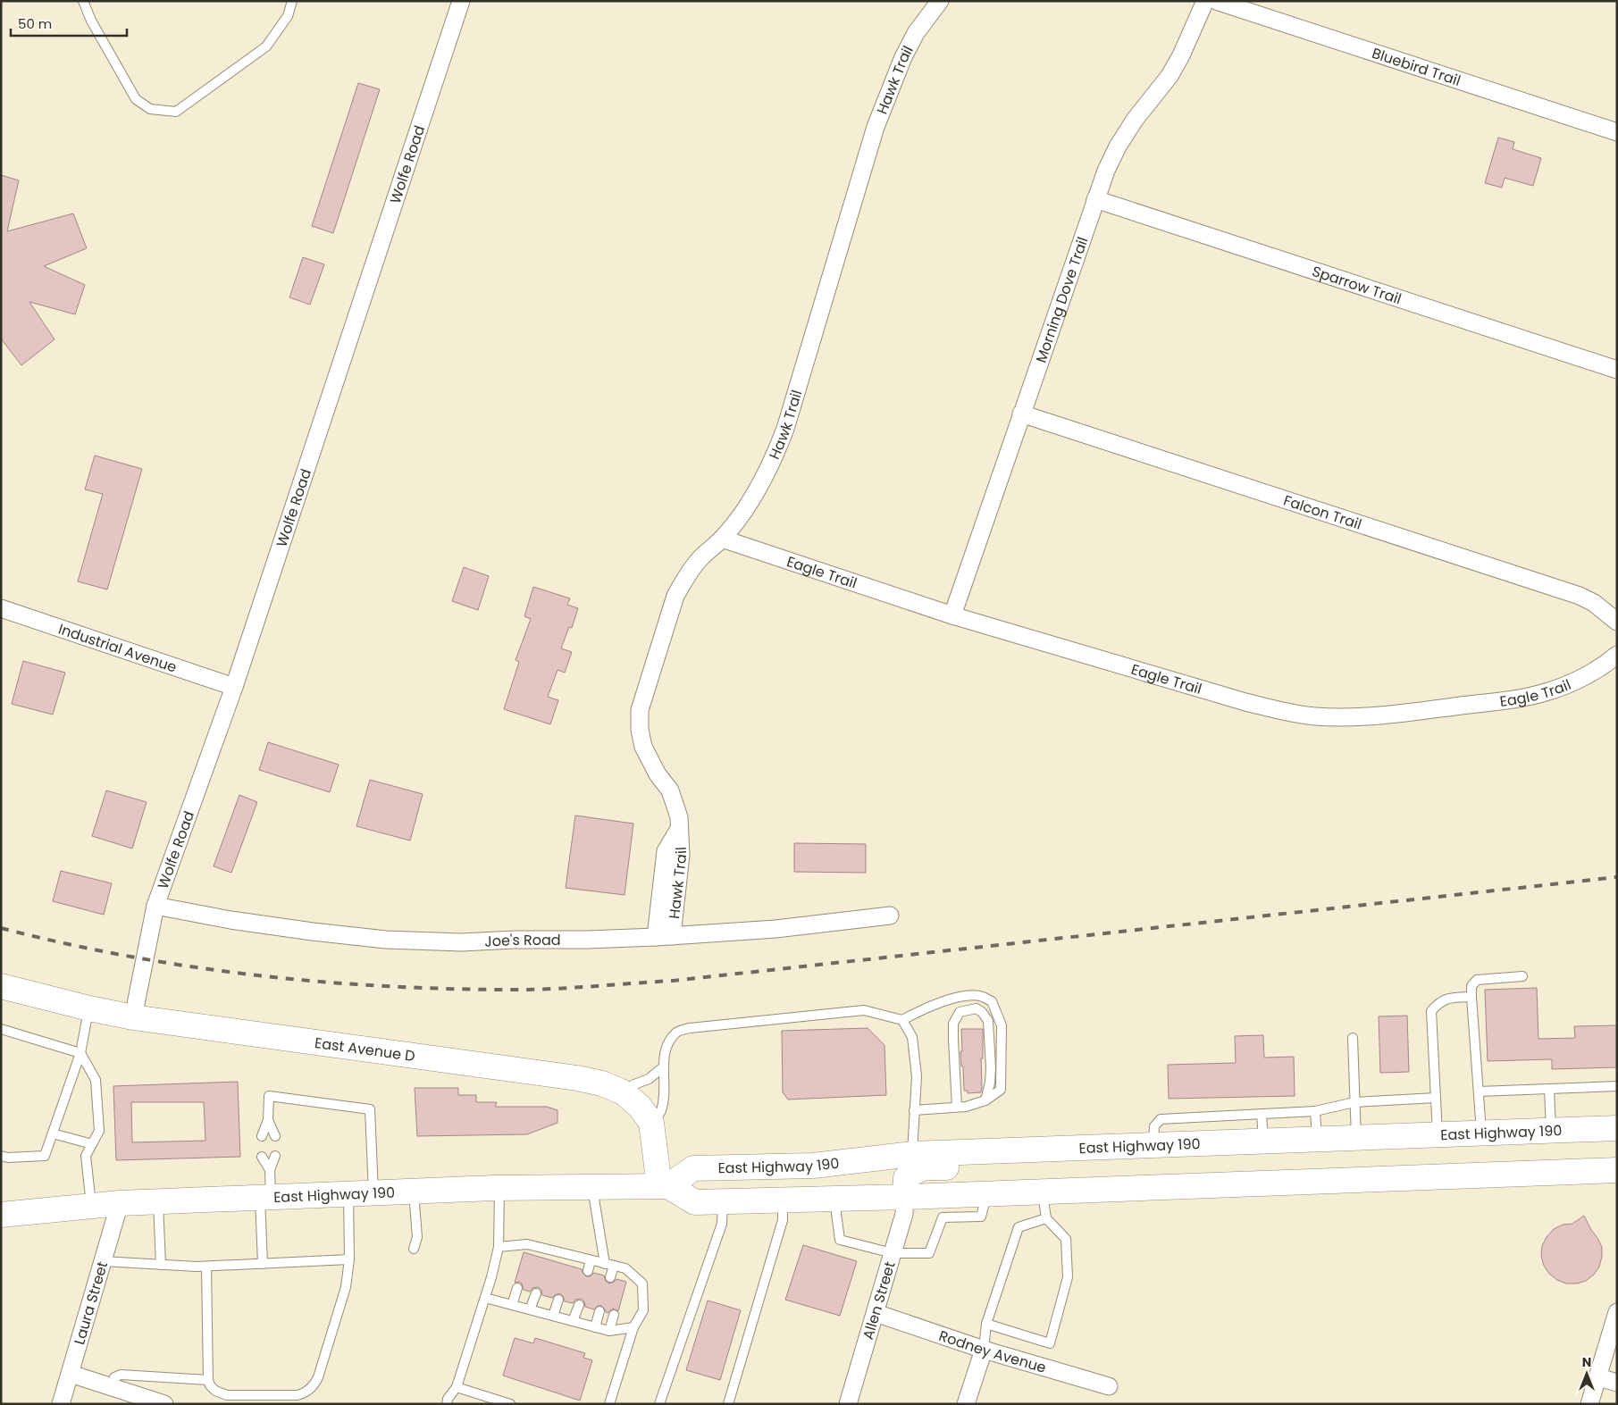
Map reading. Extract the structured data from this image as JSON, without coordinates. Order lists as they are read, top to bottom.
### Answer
{
  "streets": {
    "main road": ["East Avenue D", "East Highway 190"],
    "street": [
      "Bluebird Trail",
      "Hawk Trail",
      "Wolfe Road",
      "Sparrow Trail",
      "Morning Dove Trail",
      "Falcon Trail",
      "Eagle Trail",
      "Industrial Avenue",
      "Joe's Road",
      "Allen Street",
      "Laura Street",
      "Rodney Avenue"
    ]
  },
  "crossings": [
    ["Hawk Trail", "Eagle Trail"],
    ["Hawk Trail", "Joe's Road"],
    ["Wolfe Road", "Industrial Avenue"],
    ["Wolfe Road", "Joe's Road"],
    ["Wolfe Road", "East Avenue D"],
    ["Sparrow Trail", "Morning Dove Trail"],
    ["Morning Dove Trail", "Falcon Trail"],
    ["Morning Dove Trail", "Eagle Trail"],
    ["East Highway 190", "Laura Street"],
    ["Allen Street", "Rodney Avenue"]
  ],
  "scale_bar": "50 m",
  "north": "top"
}
